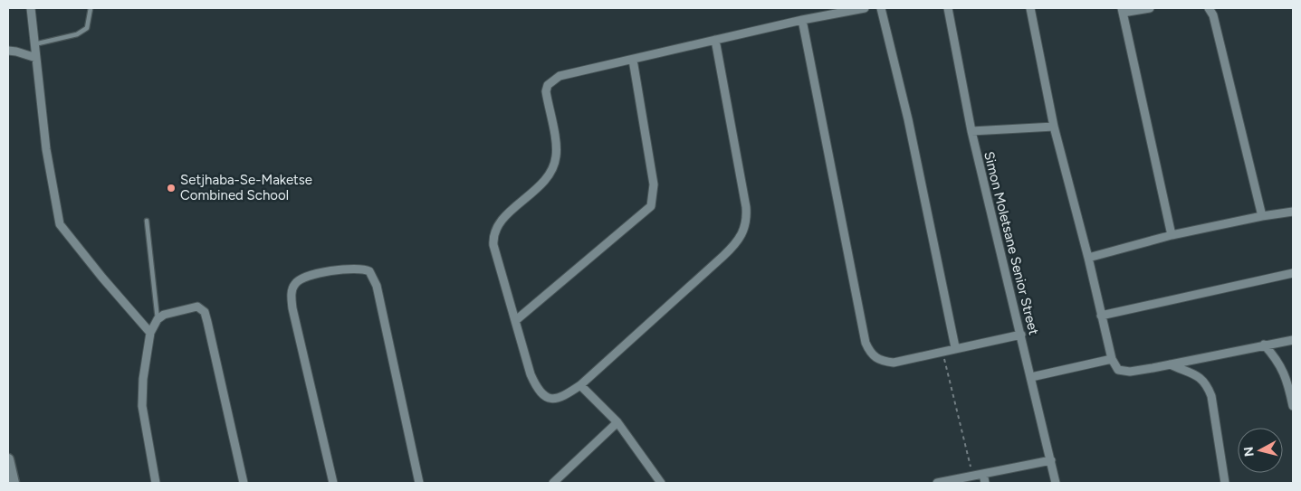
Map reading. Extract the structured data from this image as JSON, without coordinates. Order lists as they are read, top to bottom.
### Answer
{
  "streets": {
    "street": ["Simon Moletsane Senior Street"]
  },
  "places": ["Setjhaba-Se-Maketse Combined School"],
  "north": "left"
}
